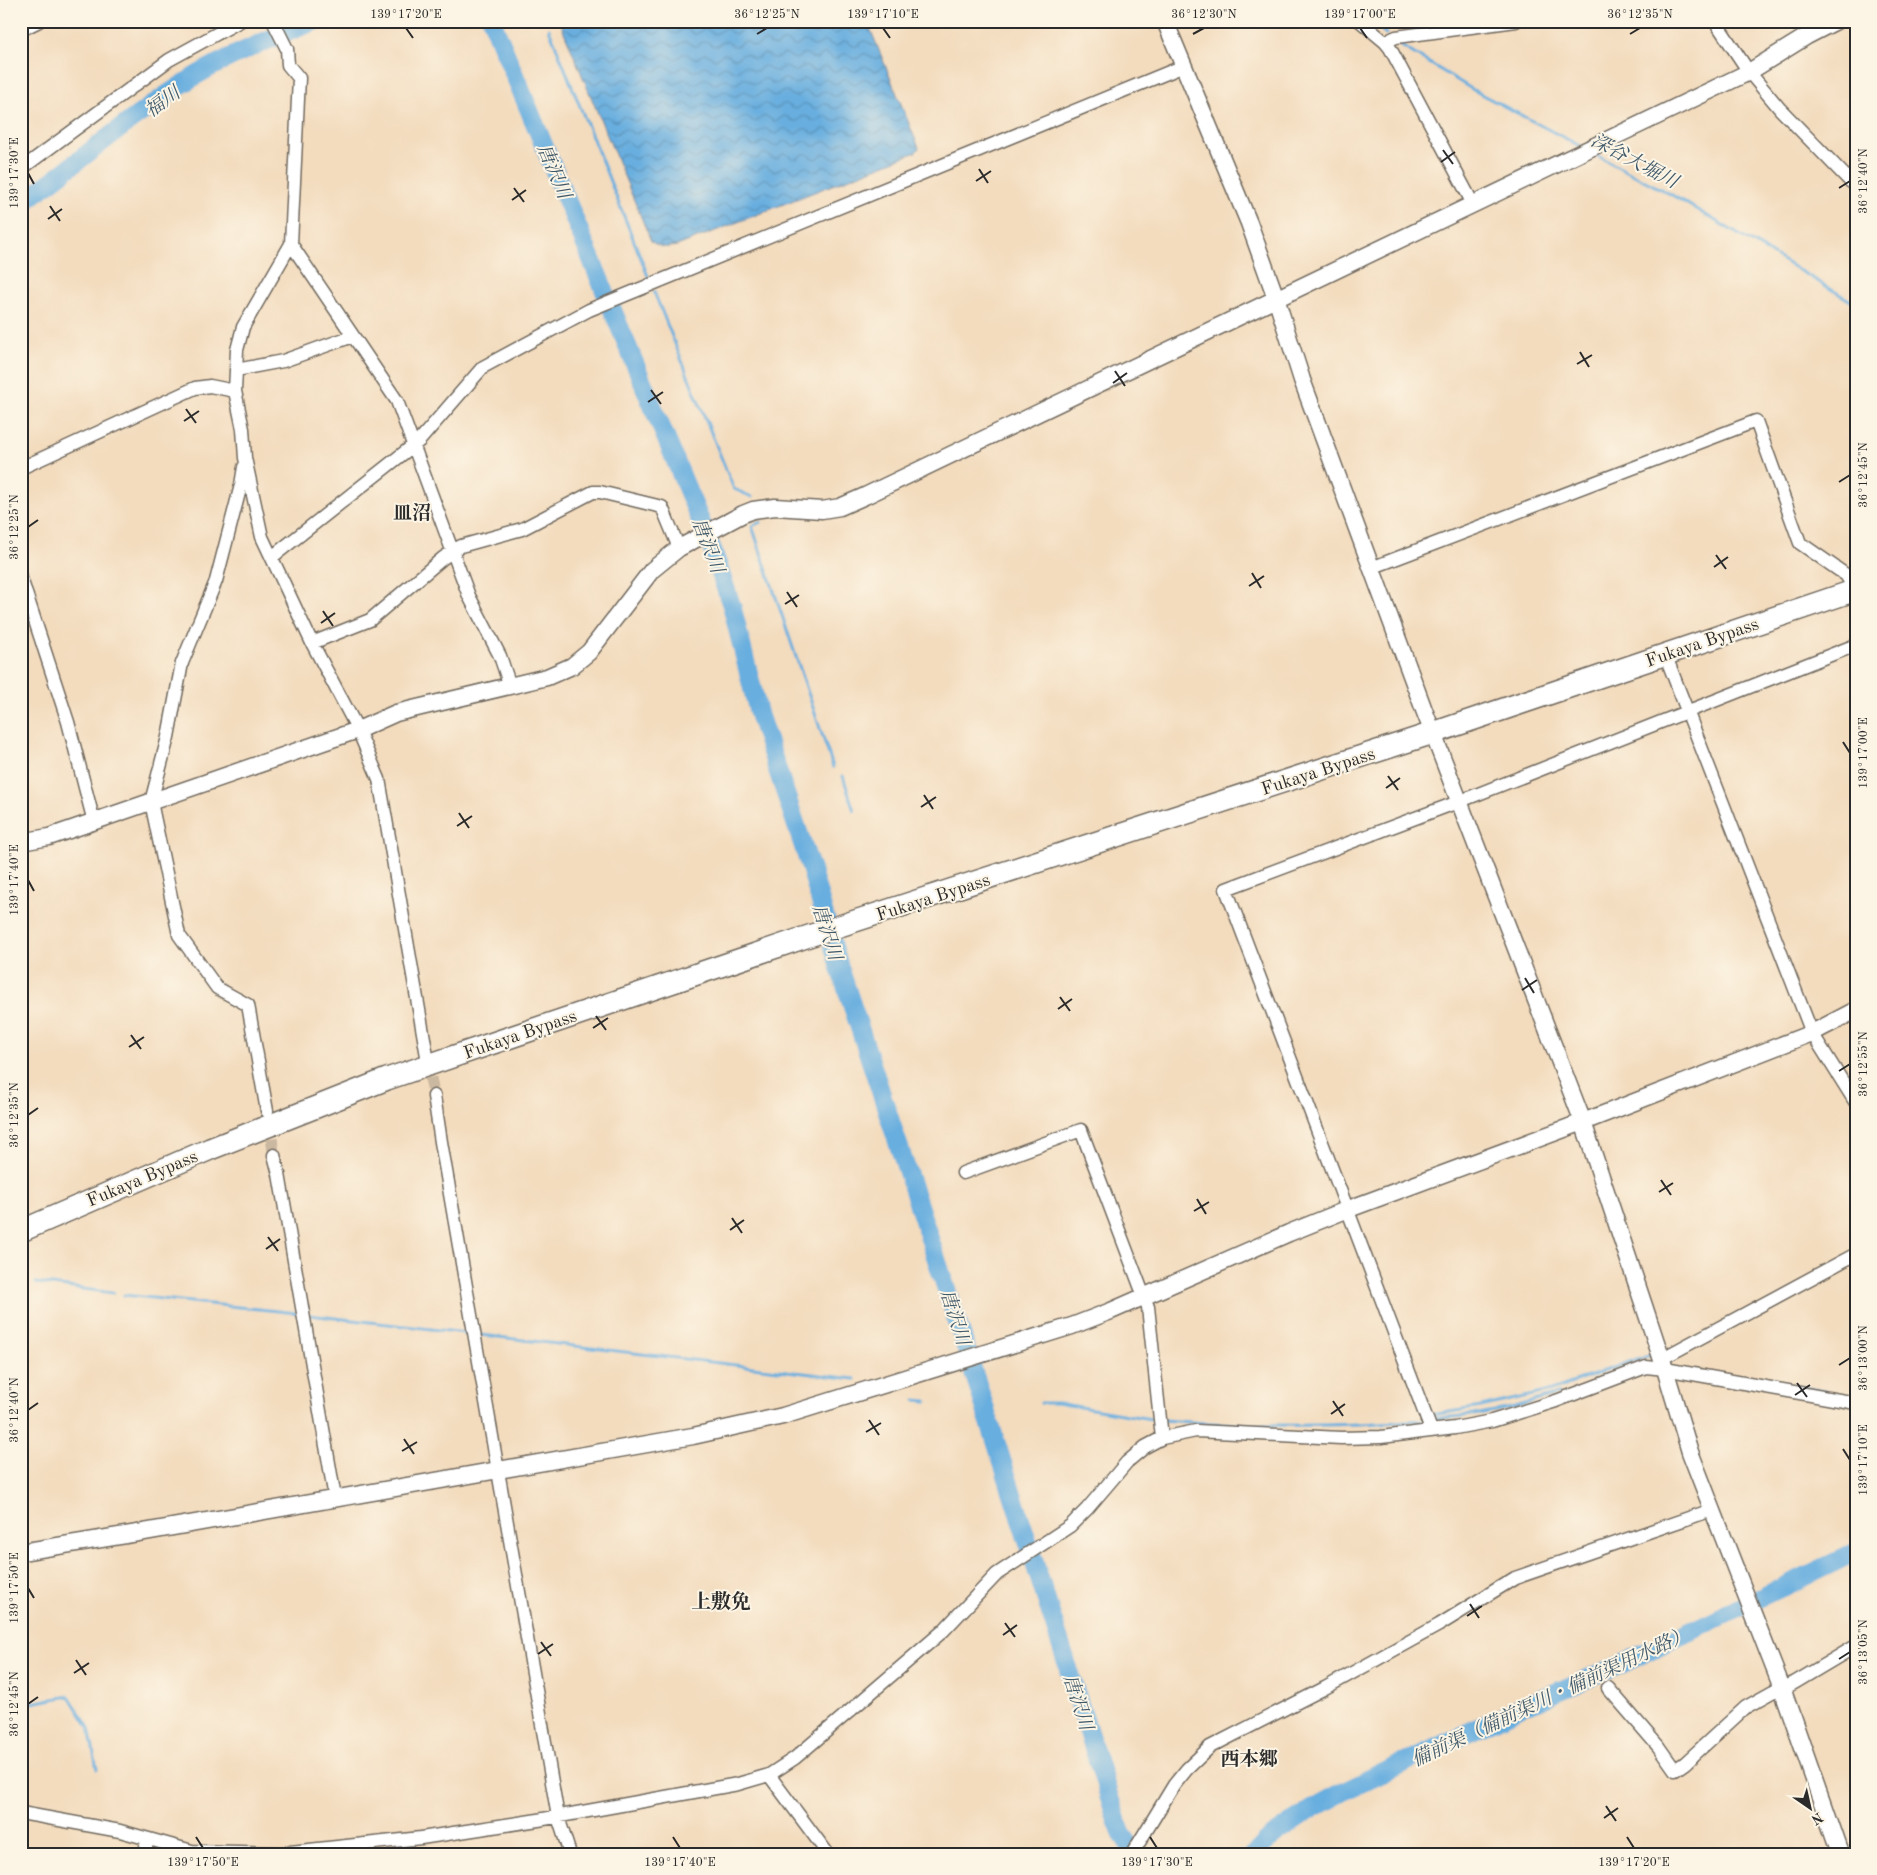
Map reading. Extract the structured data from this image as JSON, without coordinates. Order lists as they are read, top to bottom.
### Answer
{
  "streets": {
    "highway": ["Fukaya Bypass"]
  },
  "districts": ["皿沼", "上敷免", "西本郷"],
  "water": [
    "福川",
    "深谷大堀川",
    "唐沢川",
    "備前渠（備前渠川・備前渠用水路）"
  ],
  "north": "bottom right",
  "coordinates": [
    "139°17'20\"E",
    "36°12'25\"N",
    "139°17'10\"E",
    "36°12'30\"N",
    "139°17'00\"E",
    "36°12'35\"N",
    "139°17'30\"E",
    "36°12'40\"N",
    "36°12'45\"N",
    "139°17'40\"E",
    "36°12'55\"N",
    "36°13'00\"N",
    "139°17'50\"E",
    "36°13'05\"N"
  ]
}
